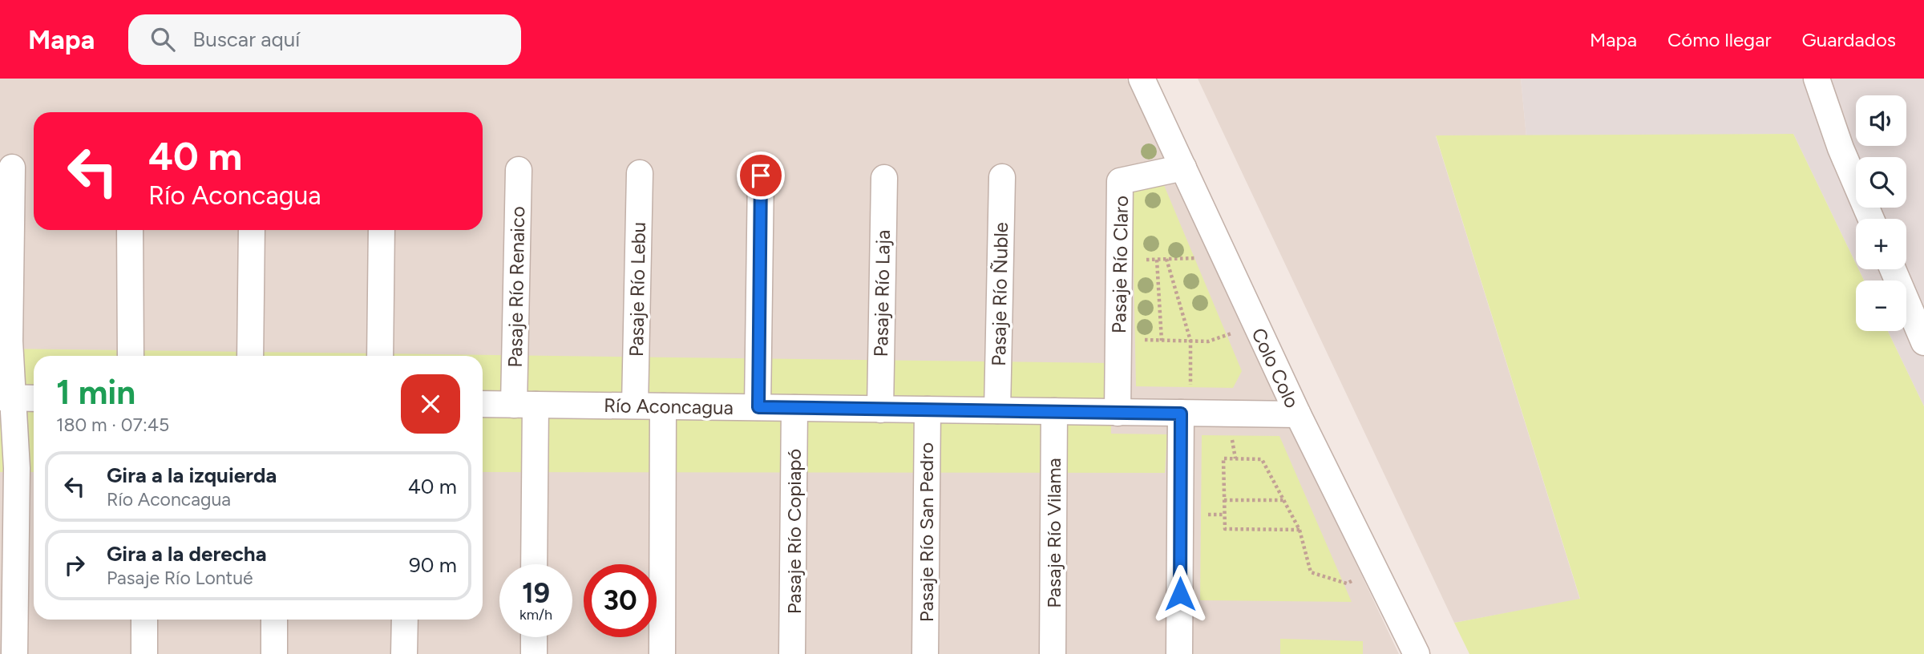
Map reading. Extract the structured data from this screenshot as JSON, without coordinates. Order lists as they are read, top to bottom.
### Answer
{
  "streets": {
    "street": [
      "Pasaje Río Claro",
      "Pasaje Río Renaico",
      "Pasaje Río Lebu",
      "Pasaje Río Laja",
      "Pasaje Río Ñuble",
      "Colo Colo",
      "Río Aconcagua",
      "Pasaje Río Copiapó",
      "Pasaje Río San Pedro",
      "Pasaje Río Vilama"
    ]
  },
  "crossings": [
    ["Pasaje Río Claro", "Colo Colo"],
    ["Pasaje Río Claro", "Río Aconcagua"],
    ["Pasaje Río Renaico", "Río Aconcagua"],
    ["Pasaje Río Lebu", "Río Aconcagua"],
    ["Pasaje Río Laja", "Río Aconcagua"],
    ["Pasaje Río Ñuble", "Río Aconcagua"],
    ["Colo Colo", "Río Aconcagua"],
    ["Río Aconcagua", "Pasaje Río Copiapó"],
    ["Río Aconcagua", "Pasaje Río San Pedro"],
    ["Río Aconcagua", "Pasaje Río Vilama"]
  ],
  "page": {
    "header": "Mapa",
    "search": "Buscar aquí",
    "nav": ["Mapa", "Cómo llegar", "Guardados"],
    "map_buttons": ["+", "−"],
    "turn": ["40 m", "Río Aconcagua"],
    "heading": ["1 min", "180 m · 07:45"],
    "list": [
      {
        "name": "Gira a la izquierda",
        "note": "Río Aconcagua",
        "value": "40 m"
      },
      {
        "name": "Gira a la derecha",
        "note": "Pasaje Río Lontué",
        "value": "90 m"
      }
    ],
    "speed": "19 km/h",
    "limit": "30"
  }
}
